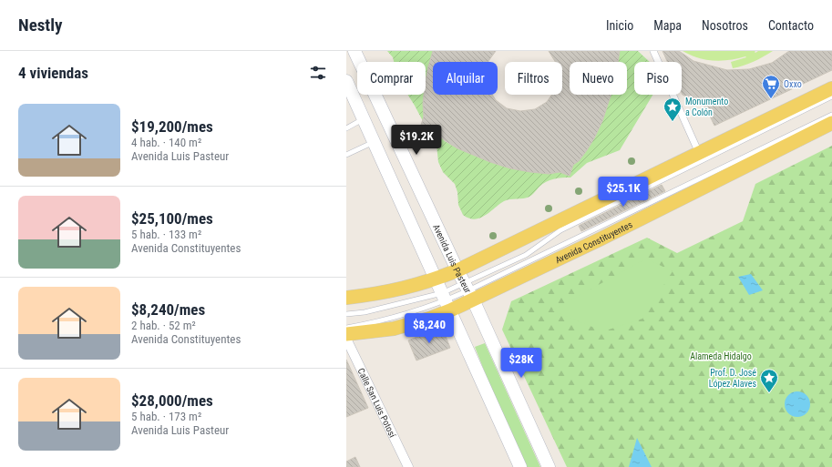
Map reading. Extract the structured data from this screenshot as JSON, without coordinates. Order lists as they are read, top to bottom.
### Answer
{
  "streets": {
    "main road": ["Avenida Constituyentes", "Avenida Luis Pasteur"],
    "street": ["Calle San Luis Potosí"]
  },
  "crossings": [
    ["Avenida Constituyentes", "Avenida Luis Pasteur"]
  ],
  "parks": ["Alameda Hidalgo"],
  "places": {
    "supermarket": ["Oxxo"],
    "place": ["Monumento a Colón", "Prof. D. José López Alaves"]
  },
  "page": {
    "header": "Nestly",
    "nav": [
      "Inicio",
      "Mapa",
      "Nosotros",
      "Contacto"
    ],
    "heading": "4 viviendas",
    "chip": [
      "Comprar",
      "Alquilar",
      "Filtros",
      "Nuevo",
      "Piso"
    ],
    "list": [
      {
        "name": "$19,200/mes",
        "note": "4 hab. · 140 m² · Avenida Luis Pasteur"
      },
      {
        "name": "$25,100/mes",
        "note": "5 hab. · 133 m² · Avenida Constituyentes"
      },
      {
        "name": "$8,240/mes",
        "note": "2 hab. · 52 m² · Avenida Constituyentes"
      },
      {
        "name": "$28,000/mes",
        "note": "5 hab. · 173 m² · Avenida Luis Pasteur"
      }
    ],
    "price": [
      "$19.2K",
      "$25.1K",
      "$8,240",
      "$28K"
    ]
  }
}
